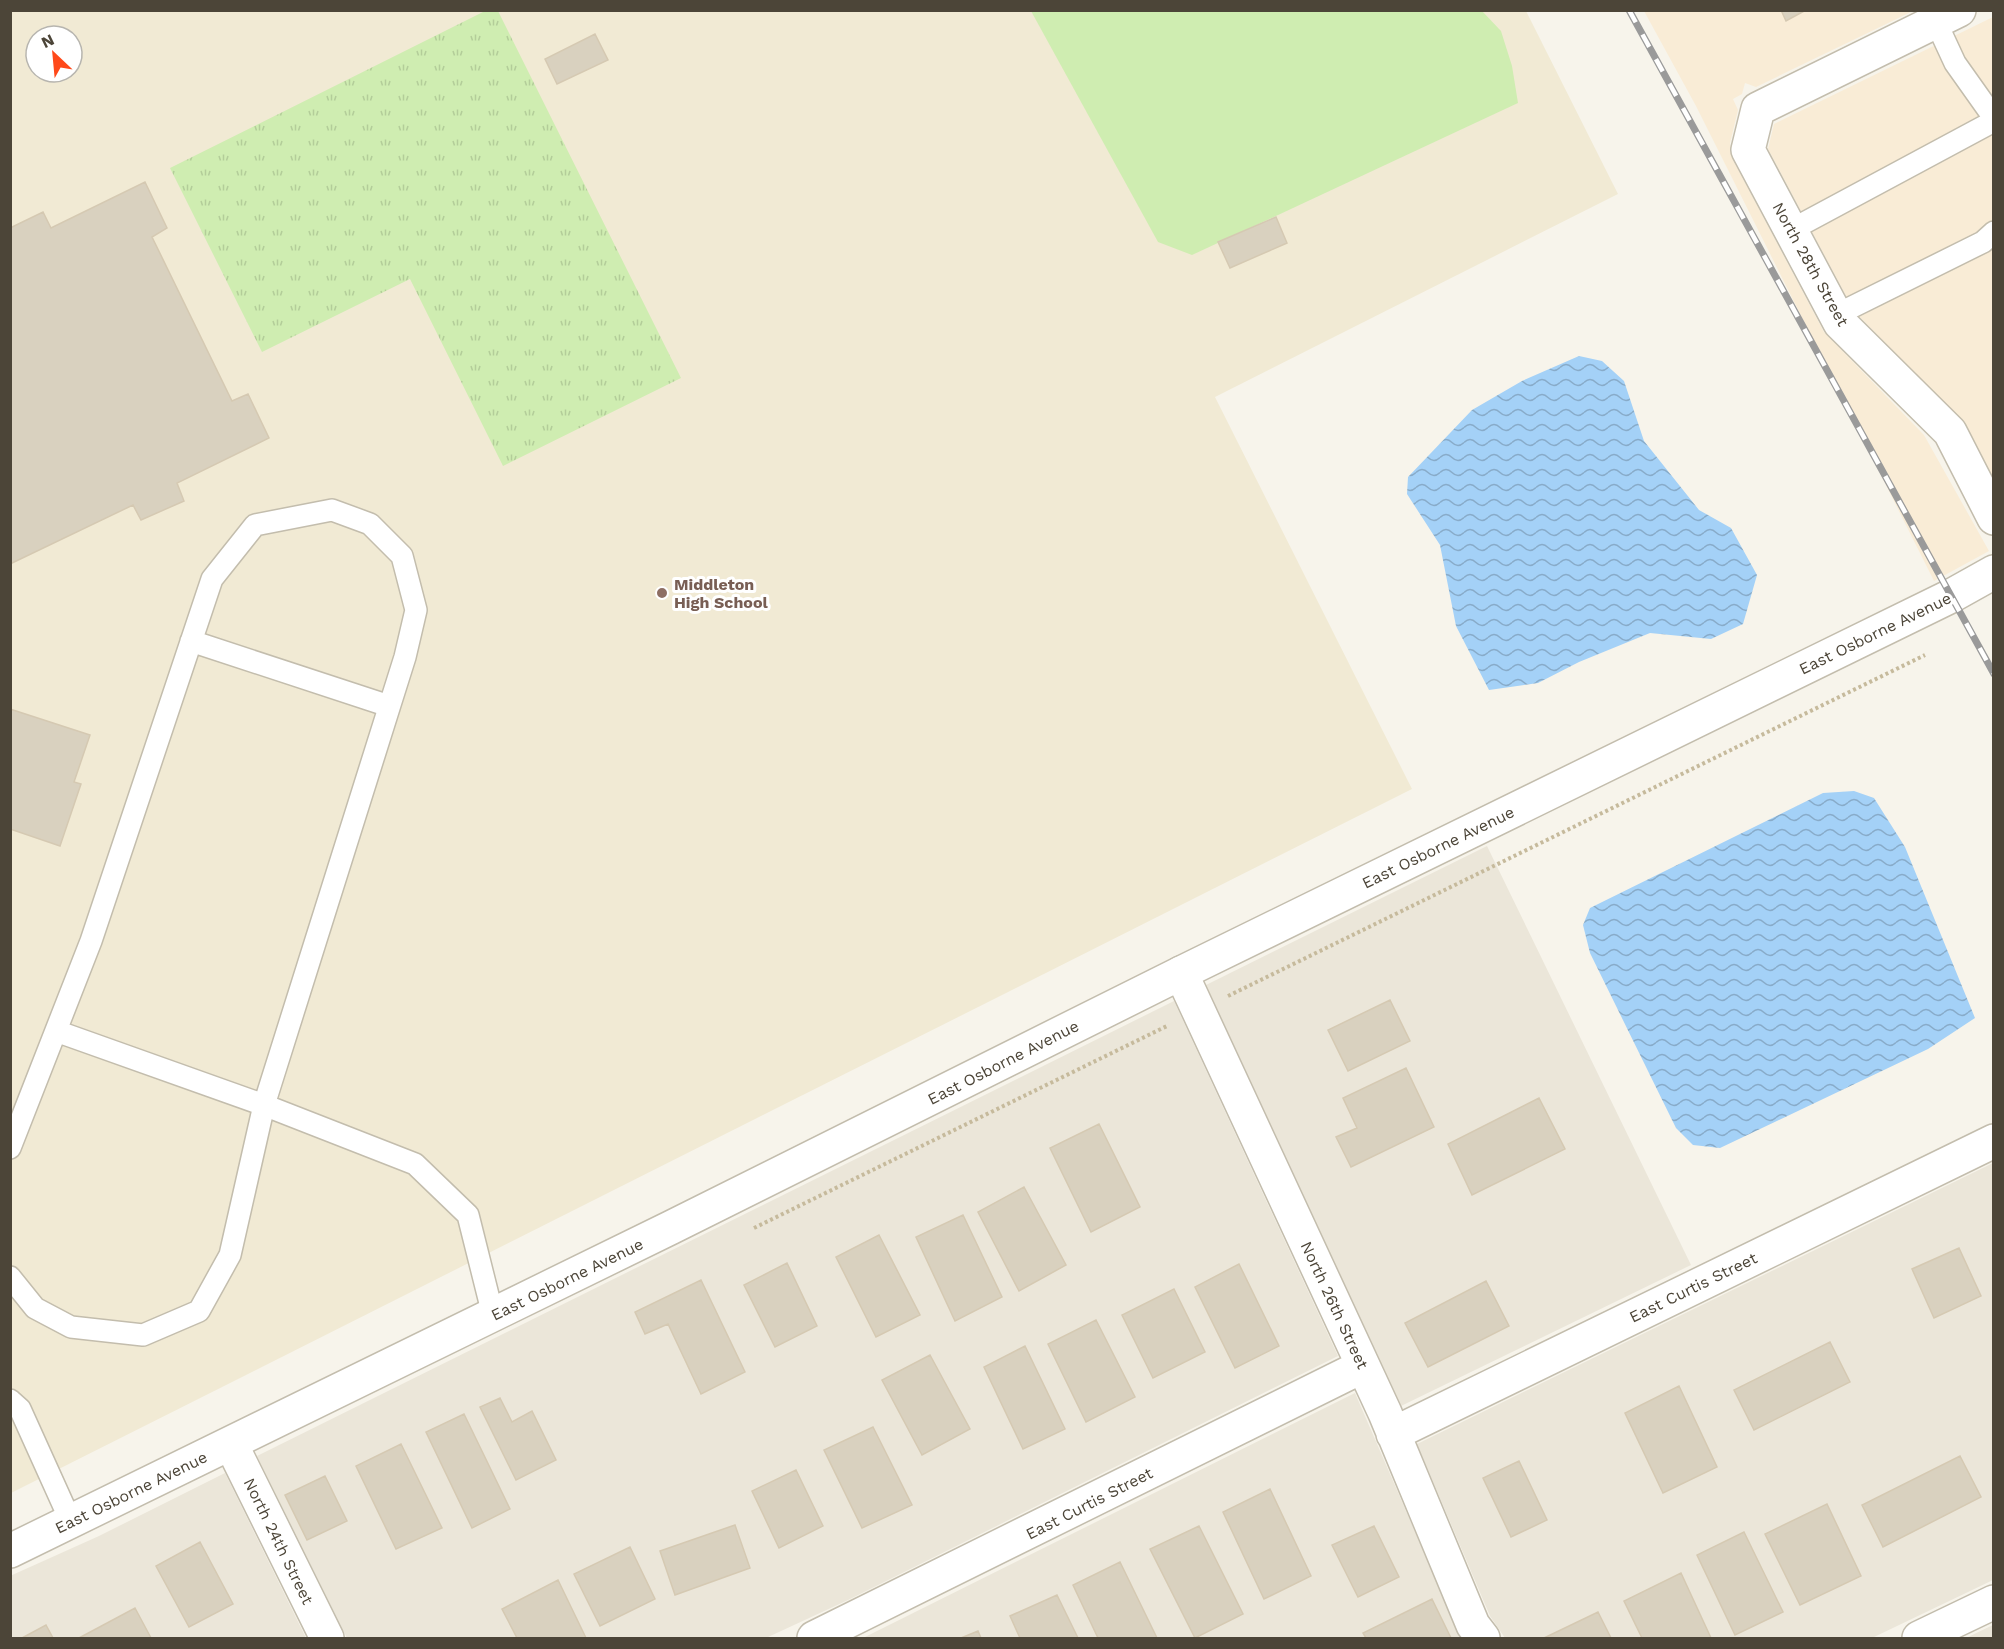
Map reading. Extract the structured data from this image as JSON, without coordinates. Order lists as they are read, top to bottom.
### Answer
{
  "streets": {
    "street": [
      "North 28th Street",
      "East Osborne Avenue",
      "East Curtis Street",
      "North 26th Street",
      "North 24th Street"
    ]
  },
  "crossings": [
    ["East Osborne Avenue", "North 26th Street"],
    ["East Osborne Avenue", "North 24th Street"],
    ["East Curtis Street", "North 26th Street"]
  ],
  "places": ["Middleton High School"],
  "north": "top left"
}
